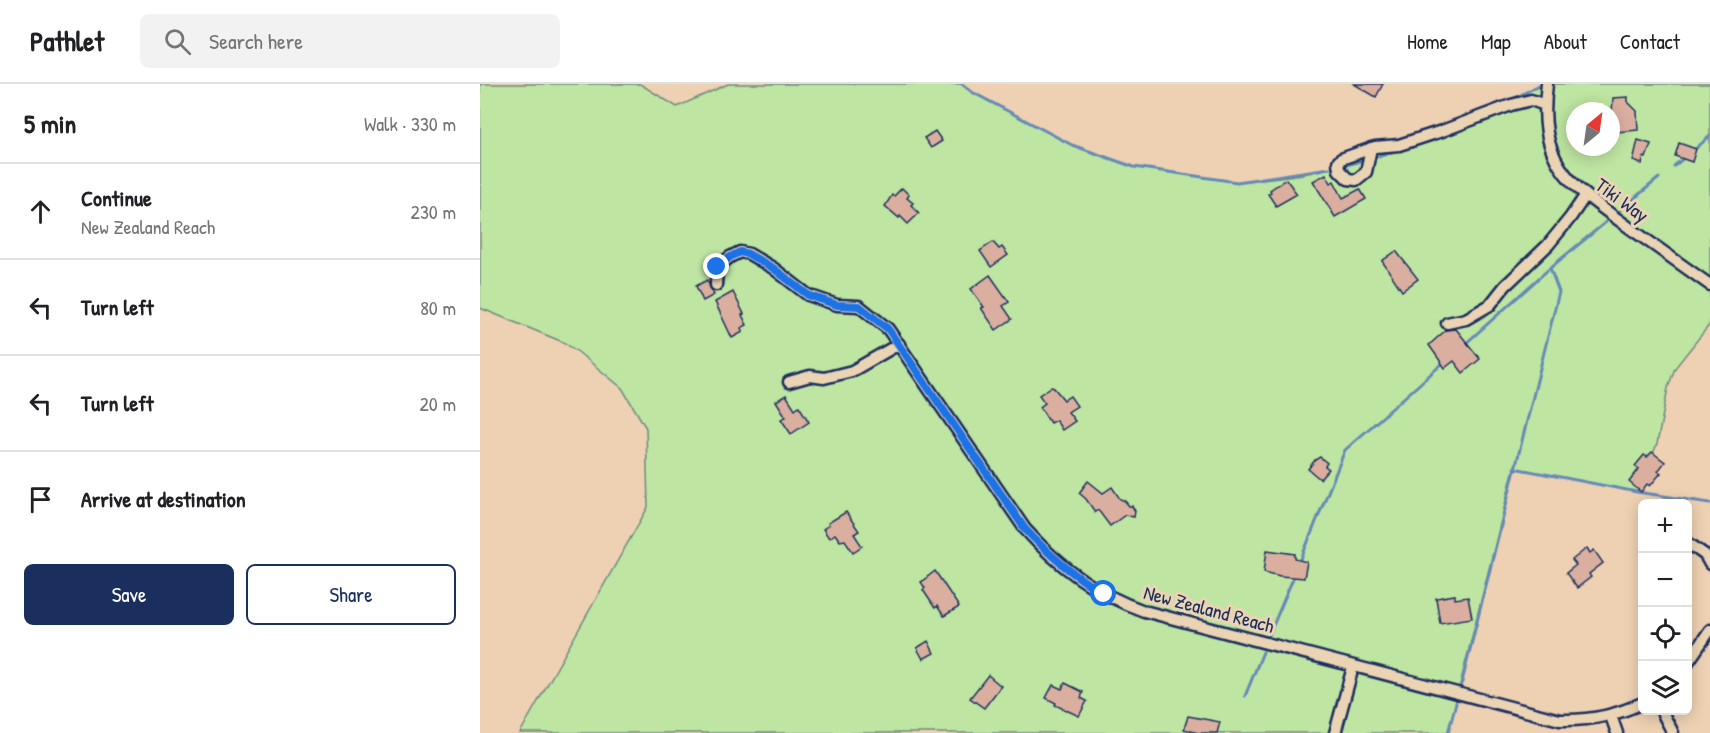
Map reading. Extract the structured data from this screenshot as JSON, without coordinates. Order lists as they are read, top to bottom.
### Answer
{
  "streets": {
    "street": ["Tiki Way", "New Zealand Reach"]
  },
  "north": "top right",
  "page": {
    "header": "Pathlet",
    "search": "Search here",
    "nav": [
      "Home",
      "Map",
      "About",
      "Contact"
    ],
    "heading": ["5 min", "Walk · 330 m"],
    "list": [
      ["Continue", "New Zealand Reach", "230 m"],
      ["Turn left", "80 m"],
      ["Turn left", "20 m"],
      "Arrive at destination"
    ],
    "map_buttons": ["+", "−"],
    "buttons": ["Save", "Share"]
  }
}
